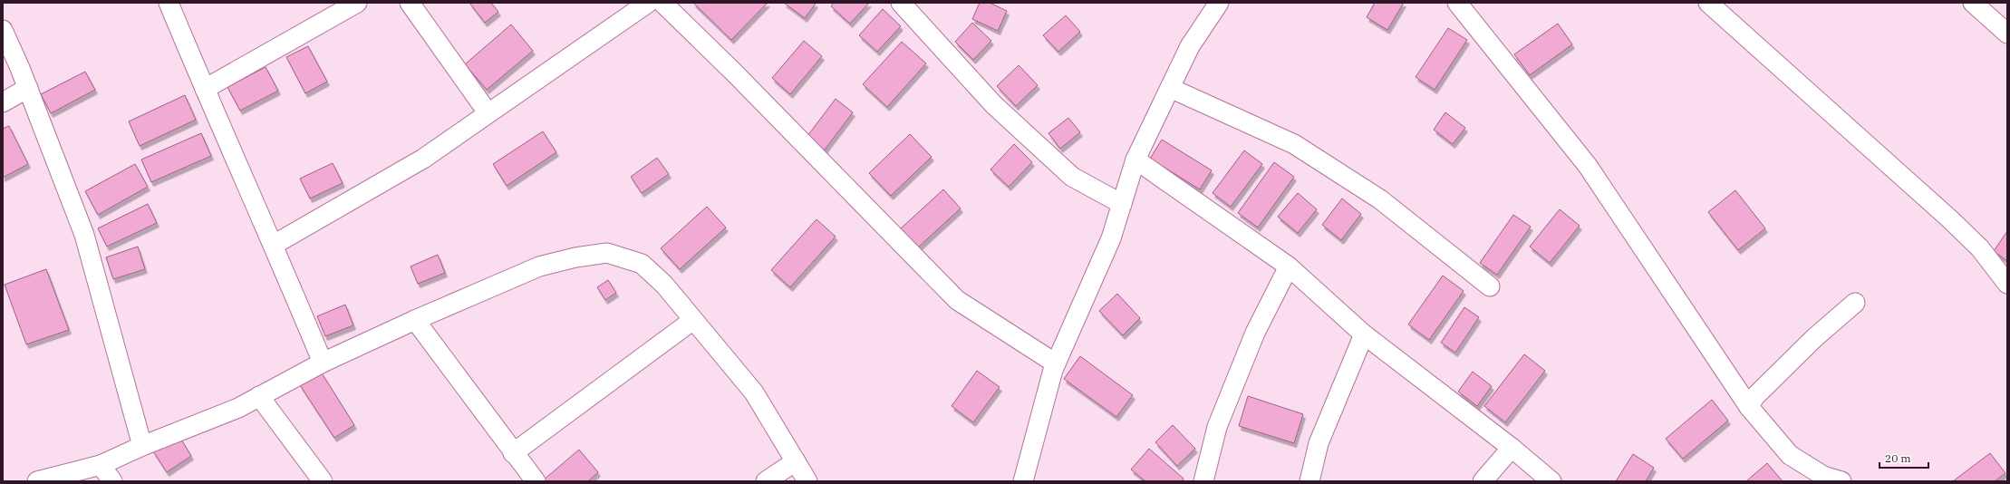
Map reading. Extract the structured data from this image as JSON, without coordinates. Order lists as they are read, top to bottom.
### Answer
{
  "scale_bar": "20 m"
}
